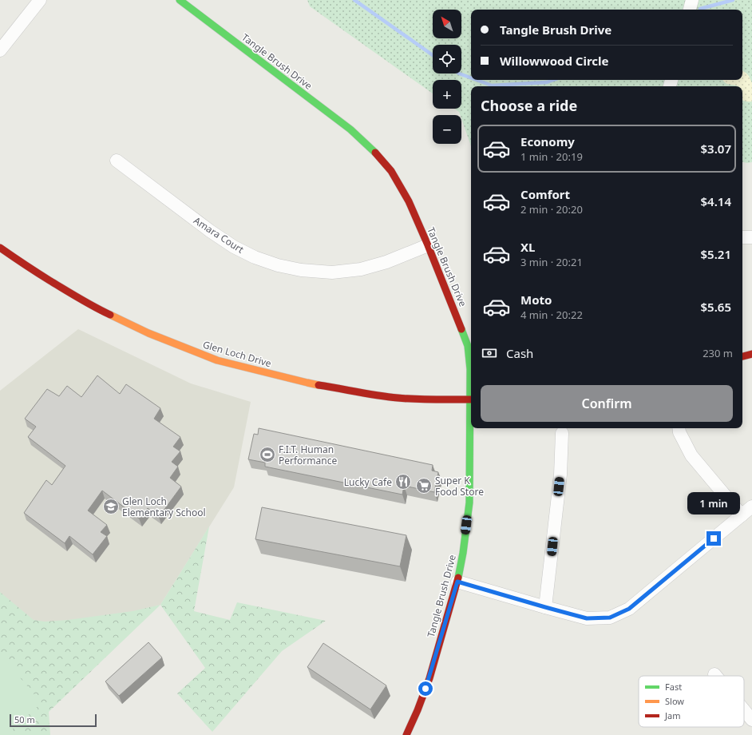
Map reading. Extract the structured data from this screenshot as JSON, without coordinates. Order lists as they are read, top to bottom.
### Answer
{
  "streets": {
    "street": ["Tangle Brush Drive", "Amara Court", "Glen Loch Drive"]
  },
  "crossings": [
    ["Tangle Brush Drive", "Amara Court"]
  ],
  "places": {
    "sports": ["F.I.T. Human Performance"],
    "restaurant": ["Lucky Cafe"],
    "supermarket": ["Super K Food Store"],
    "school or university": ["Glen Loch Elementary School"]
  },
  "legend": ["Fast", "Slow", "Jam"],
  "scale_bar": "50 m",
  "north": "top left",
  "page": {
    "map_buttons": ["+", "−"],
    "banner": ["Tangle Brush Drive", "Willowwood Circle"],
    "heading": "Choose a ride",
    "list": [
      {
        "name": "Economy",
        "note": "1 min · 20:19",
        "value": "$3.07"
      },
      {
        "name": "Comfort",
        "note": "2 min · 20:20",
        "value": "$4.14"
      },
      {
        "name": "XL",
        "note": "3 min · 20:21",
        "value": "$5.21"
      },
      {
        "name": "Moto",
        "note": "4 min · 20:22",
        "value": "$5.65"
      }
    ],
    "pay": ["Cash", "230 m"],
    "buttons": "Confirm",
    "bubble": "1 min",
    "scale": "50 m"
  }
}
